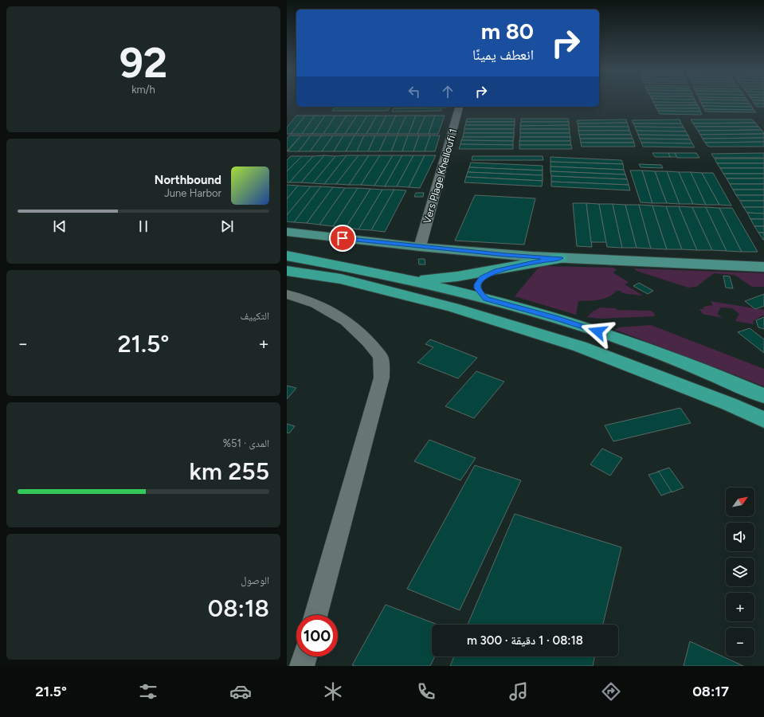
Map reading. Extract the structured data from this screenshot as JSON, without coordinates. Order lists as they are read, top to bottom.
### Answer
{
  "streets": {
    "street": ["Vers Plage Khelloufi 1"]
  },
  "north": "top right",
  "page": {
    "tile": [
      ["92", "km/h"],
      "التكييف",
      ["المدى · 51%", "255 km"],
      ["الوصول", "08:18"]
    ],
    "turn": ["80 m", "انعطف يمينًا"],
    "song": ["Northbound", "June Harbor"],
    "heat": ["−", "21.5°", "+"],
    "map_buttons": ["+", "−"],
    "limit": "100",
    "trip": "08:18 · 1 دقيقة · 300 m",
    "tabs": ["08:17", "21.5°"]
  }
}
